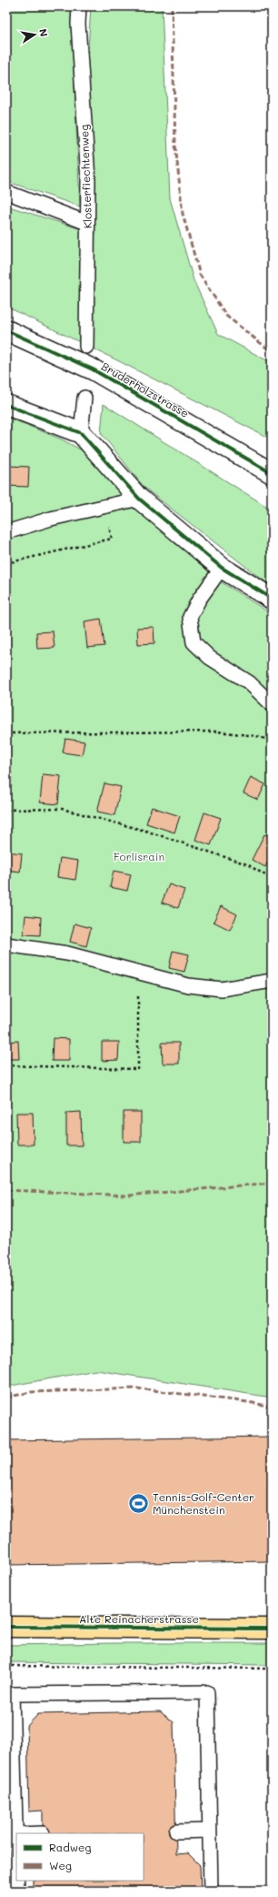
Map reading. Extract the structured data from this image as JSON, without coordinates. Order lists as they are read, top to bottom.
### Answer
{
  "streets": {
    "main road": ["Alte Reinacherstrasse"],
    "street": ["Bruderholzstrasse"],
    "lane": ["Klosterfiechtenweg"]
  },
  "parks": ["Forlisrain"],
  "places": {
    "sports": ["Tennis-Golf-Center Münchenstein"]
  },
  "legend": ["Radweg", "Weg"],
  "north": "right"
}
